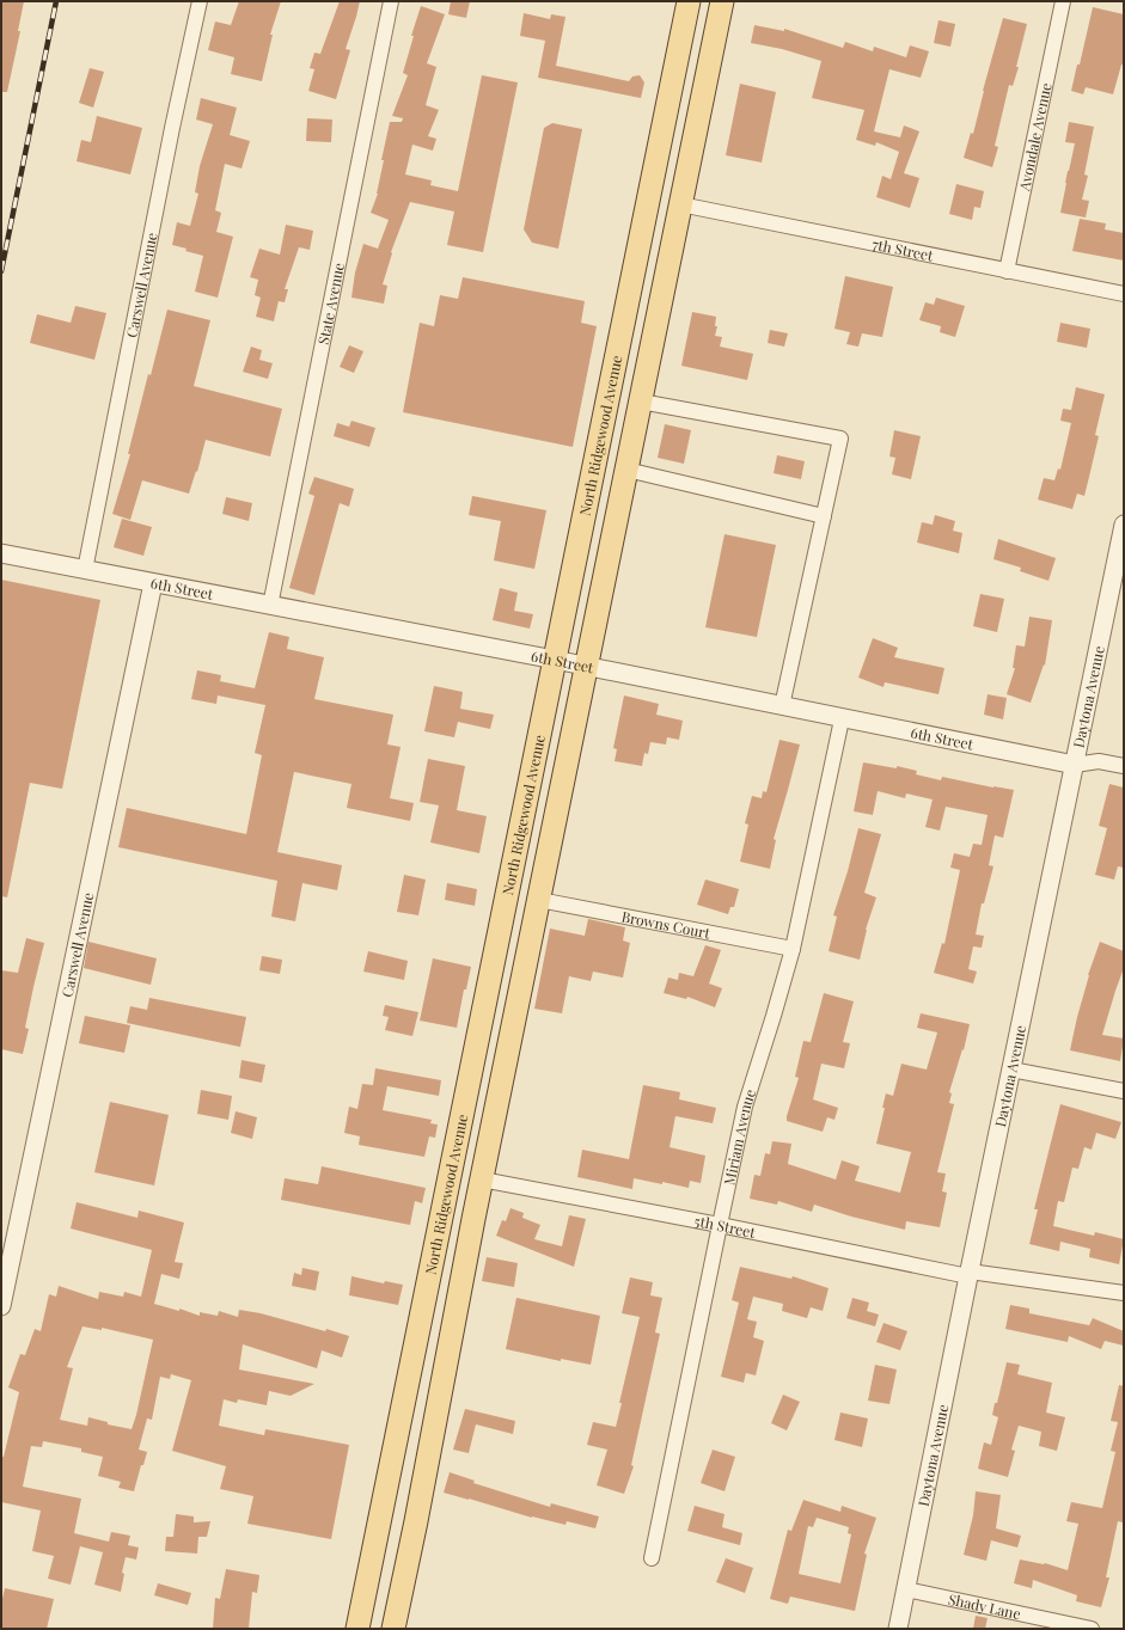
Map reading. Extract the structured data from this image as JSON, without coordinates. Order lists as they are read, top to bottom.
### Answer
{
  "streets": {
    "main road": ["North Ridgewood Avenue"],
    "street": [
      "Avondale Avenue",
      "7th Street",
      "Carswell Avenue",
      "State Avenue",
      "6th Street",
      "Daytona Avenue",
      "Browns Court",
      "Miriam Avenue",
      "5th Street",
      "Shady Lane"
    ]
  },
  "crossings": [
    ["Avondale Avenue", "7th Street"],
    ["Carswell Avenue", "6th Street"],
    ["State Avenue", "6th Street"],
    ["North Ridgewood Avenue", "6th Street"],
    ["6th Street", "Daytona Avenue"],
    ["6th Street", "Miriam Avenue"],
    ["Daytona Avenue", "5th Street"],
    ["Daytona Avenue", "Shady Lane"],
    ["Browns Court", "Miriam Avenue"],
    ["Miriam Avenue", "5th Street"]
  ]
}
